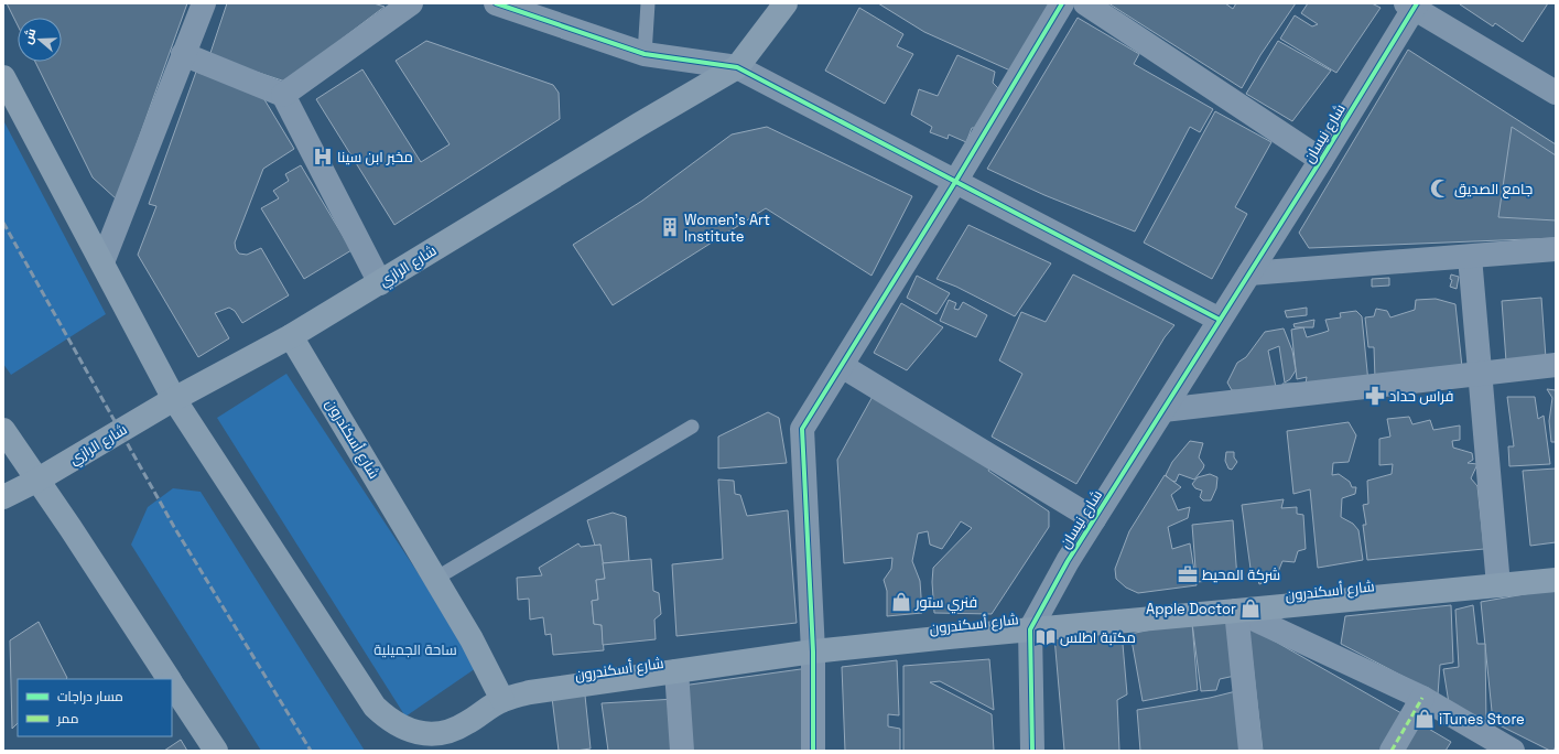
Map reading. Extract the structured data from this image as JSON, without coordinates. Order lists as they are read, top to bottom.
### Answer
{
  "streets": {
    "main road": ["شارع الرازي", "شارع أسكندرون"],
    "street": ["شارع نيسان"]
  },
  "crossings": [
    ["شارع نيسان", "شارع أسكندرون"],
    ["شارع الرازي", "شارع أسكندرون"]
  ],
  "parks": ["ساحة الجميلية"],
  "places": {
    "hospital": ["مخبر ابن سينا"],
    "mosque": ["جامع الصديق"],
    "building": ["Women's Art Institute"],
    "pharmacy": ["فراس حداد"],
    "office": ["شركة المحيط"],
    "shop": ["فنري ستور", "Apple Doctor", "iTunes Store"],
    "library": ["مكتبة اطلس"]
  },
  "legend": ["مسار دراجات", "ممر"],
  "north": "left"
}
